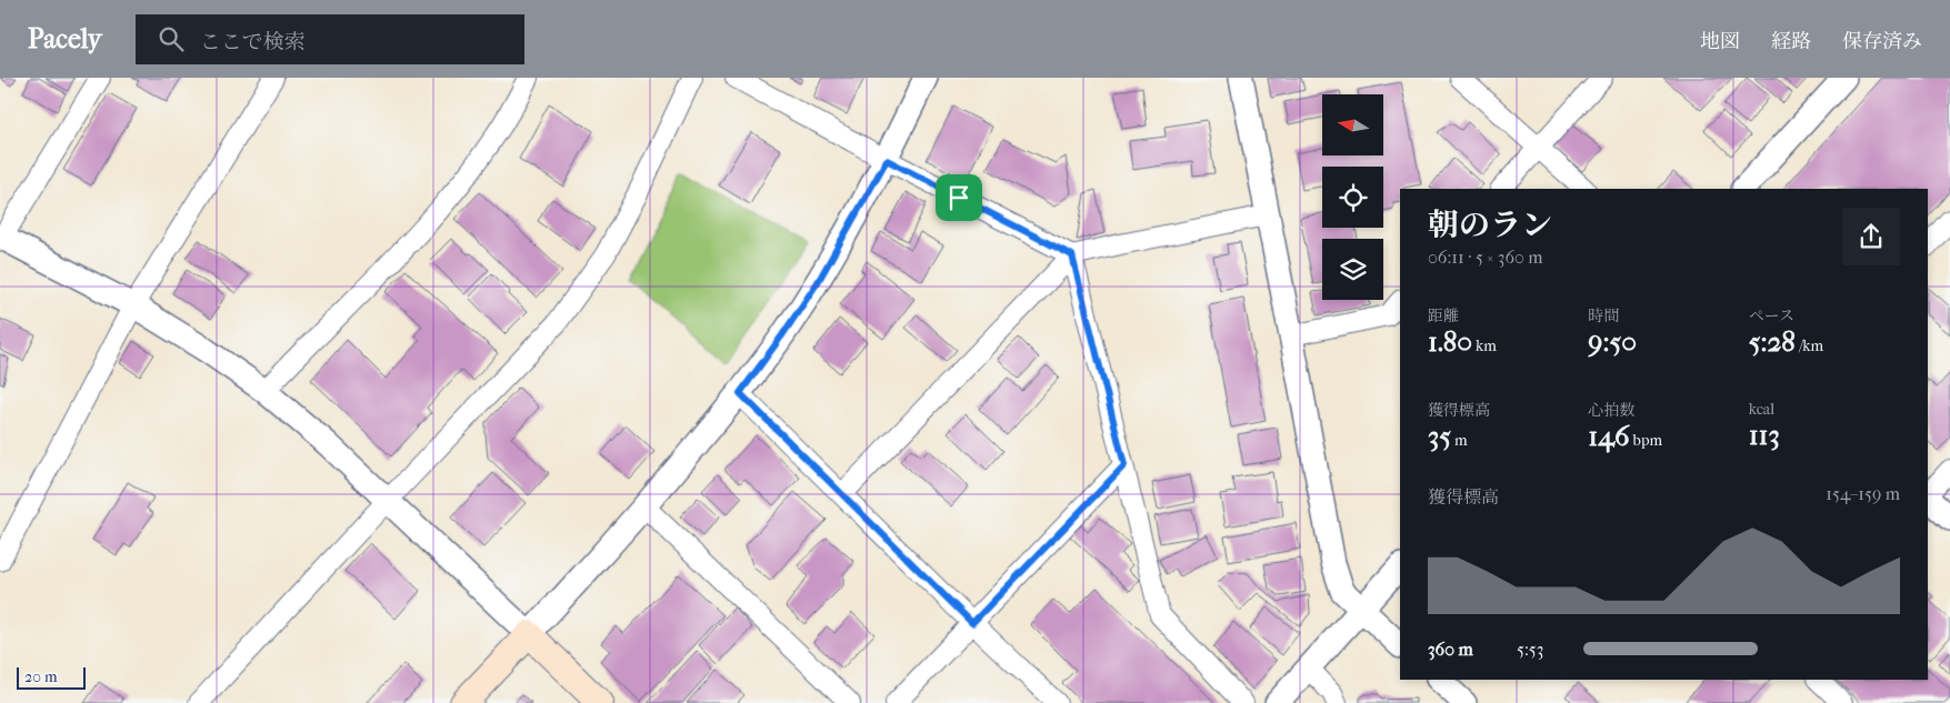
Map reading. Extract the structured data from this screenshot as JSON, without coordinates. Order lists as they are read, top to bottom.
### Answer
{
  "scale_bar": "20 m",
  "north": "left",
  "page": {
    "header": "Pacely",
    "search": "ここで検索",
    "nav": ["地図", "経路", "保存済み"],
    "heading": ["朝のラン", "06:11 · 5 × 360 m"],
    "stats": [
      ["距離", "1.80 km"],
      ["時間", "9:50"],
      ["ペース", "5:28 /km"],
      ["獲得標高", "35 m"],
      ["心拍数", "146 bpm"],
      ["kcal", "113"]
    ],
    "chart": ["獲得標高", "154–159 m"],
    "list": [
      {
        "name": "360 m",
        "note": "5:53"
      }
    ],
    "scale": "20 m"
  }
}
